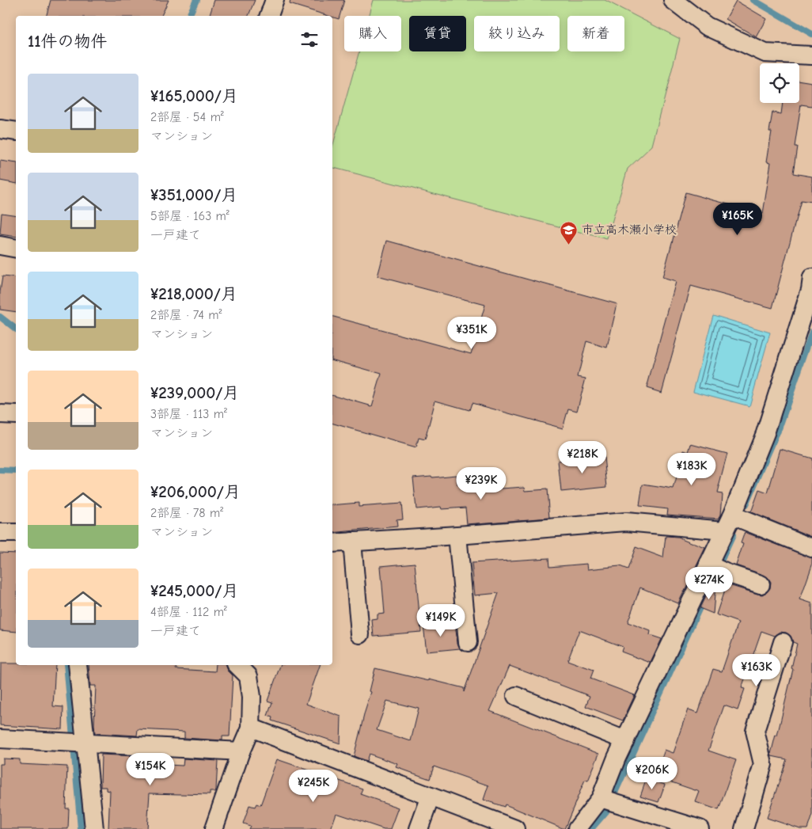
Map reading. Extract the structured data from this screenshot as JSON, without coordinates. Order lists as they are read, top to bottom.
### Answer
{
  "places": {
    "school or university": ["市立高木瀬小学校"]
  },
  "page": {
    "chip": [
      "購入",
      "賃貸",
      "絞り込み",
      "新着"
    ],
    "heading": "11件の物件",
    "list": [
      {
        "name": "¥165,000/月",
        "note": "2部屋 · 54 m² · マンション"
      },
      {
        "name": "¥351,000/月",
        "note": "5部屋 · 163 m² · 一戸建て"
      },
      {
        "name": "¥218,000/月",
        "note": "2部屋 · 74 m² · マンション"
      },
      {
        "name": "¥239,000/月",
        "note": "3部屋 · 113 m² · マンション"
      },
      {
        "name": "¥206,000/月",
        "note": "2部屋 · 78 m² · マンション"
      },
      {
        "name": "¥245,000/月",
        "note": "4部屋 · 112 m² · 一戸建て"
      }
    ],
    "price": [
      "¥165K",
      "¥351K",
      "¥218K",
      "¥183K",
      "¥239K",
      "¥274K",
      "¥149K",
      "¥163K",
      "¥154K",
      "¥206K",
      "¥245K"
    ]
  }
}
